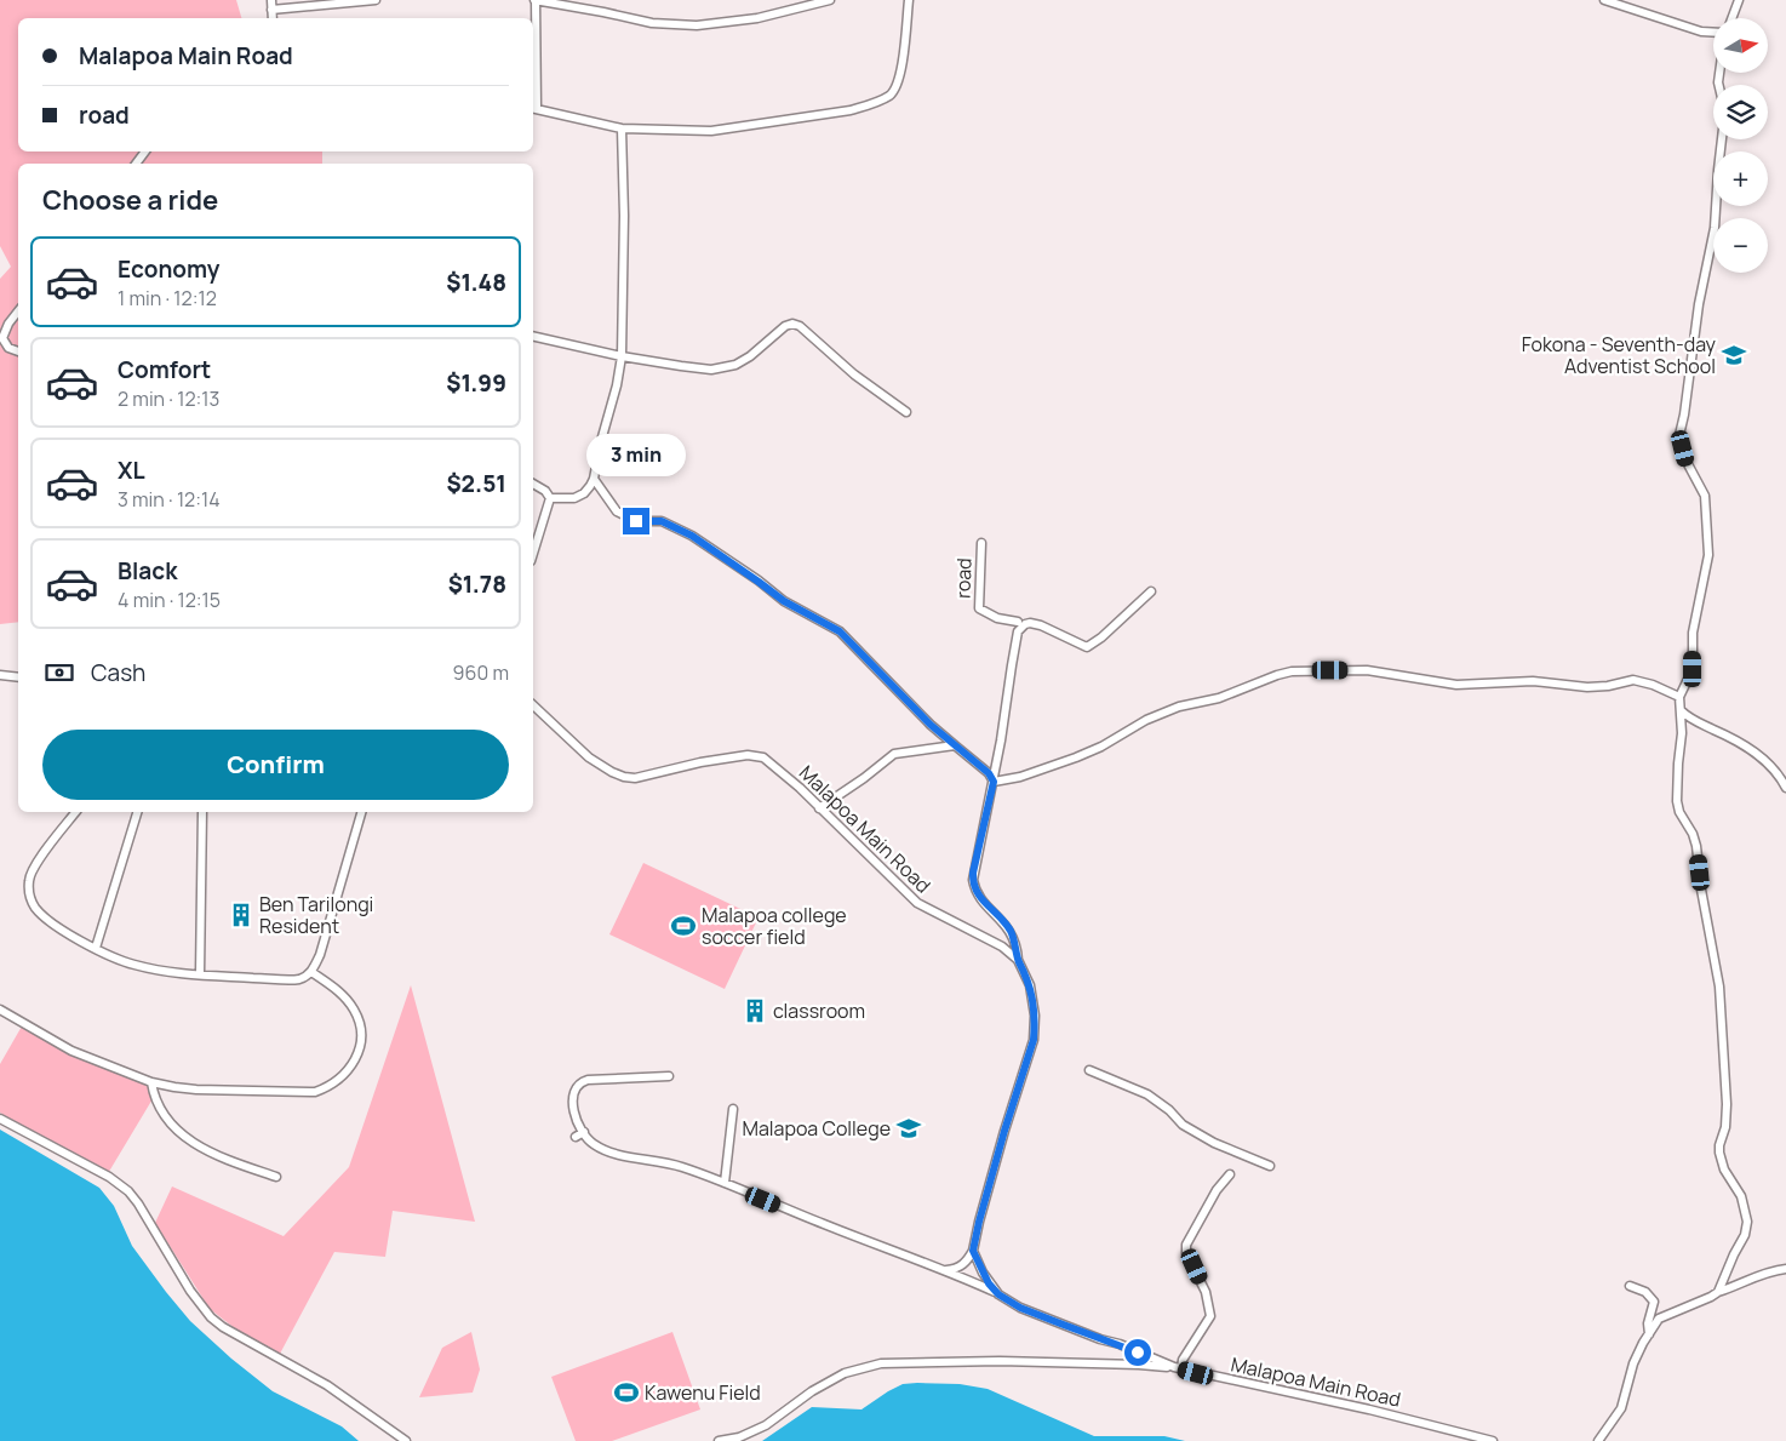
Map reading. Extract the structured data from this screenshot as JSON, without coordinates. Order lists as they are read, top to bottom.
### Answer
{
  "streets": {
    "street": ["road", "Malapoa Main Road"]
  },
  "places": {
    "school or university": ["Fokona - Seventh-day Adventist School", "Malapoa College"],
    "building": ["Ben Tarilongi Resident", "classroom"],
    "sports": ["Malapoa college soccer field", "Kawenu Field"]
  },
  "north": "right",
  "page": {
    "map_buttons": ["+", "−"],
    "banner": ["Malapoa Main Road", "road"],
    "heading": "Choose a ride",
    "list": [
      {
        "name": "Economy",
        "note": "1 min · 12:12",
        "value": "$1.48"
      },
      {
        "name": "Comfort",
        "note": "2 min · 12:13",
        "value": "$1.99"
      },
      {
        "name": "XL",
        "note": "3 min · 12:14",
        "value": "$2.51"
      },
      {
        "name": "Black",
        "note": "4 min · 12:15",
        "value": "$1.78"
      }
    ],
    "bubble": "3 min",
    "pay": ["Cash", "960 m"],
    "buttons": "Confirm"
  }
}
